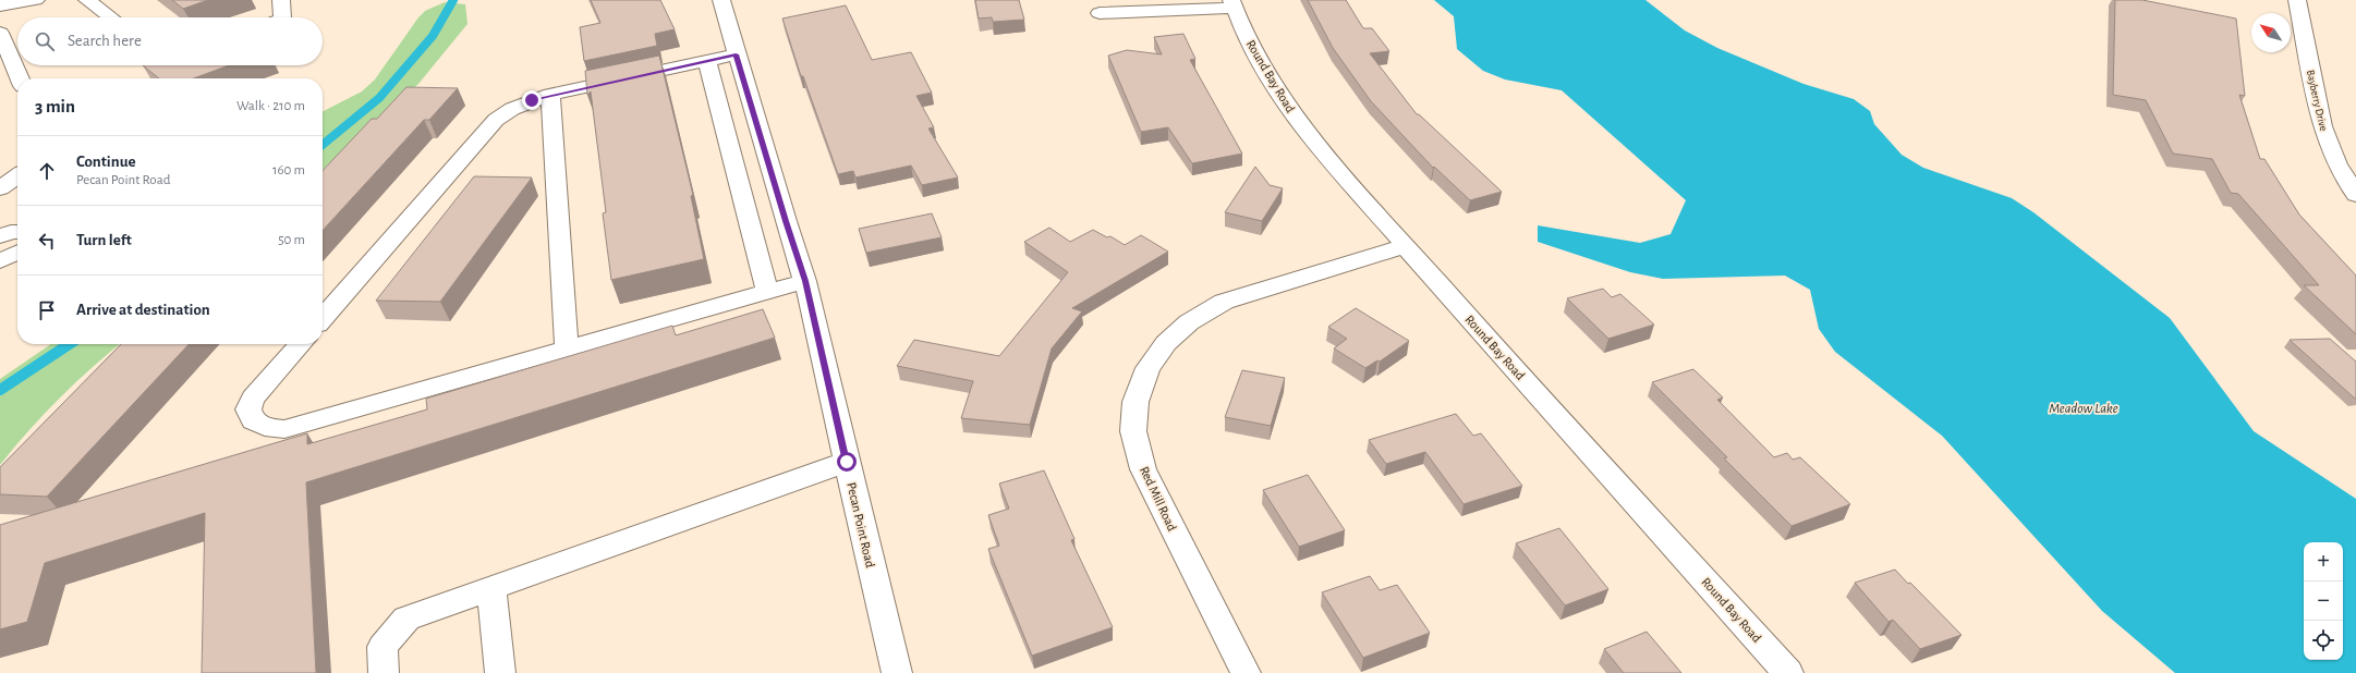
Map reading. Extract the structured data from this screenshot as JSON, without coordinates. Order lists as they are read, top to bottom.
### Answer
{
  "streets": {
    "street": [
      "Round Bay Road",
      "Bayberry Drive",
      "Red Mill Road",
      "Pecan Point Road"
    ]
  },
  "crossings": [
    ["Round Bay Road", "Red Mill Road"]
  ],
  "water": ["Meadow Lake"],
  "north": "top left",
  "page": {
    "search": "Search here",
    "heading": ["3 min", "Walk · 210 m"],
    "list": [
      ["Continue", "Pecan Point Road", "160 m"],
      ["Turn left", "50 m"],
      "Arrive at destination"
    ],
    "map_buttons": ["+", "−"]
  }
}
